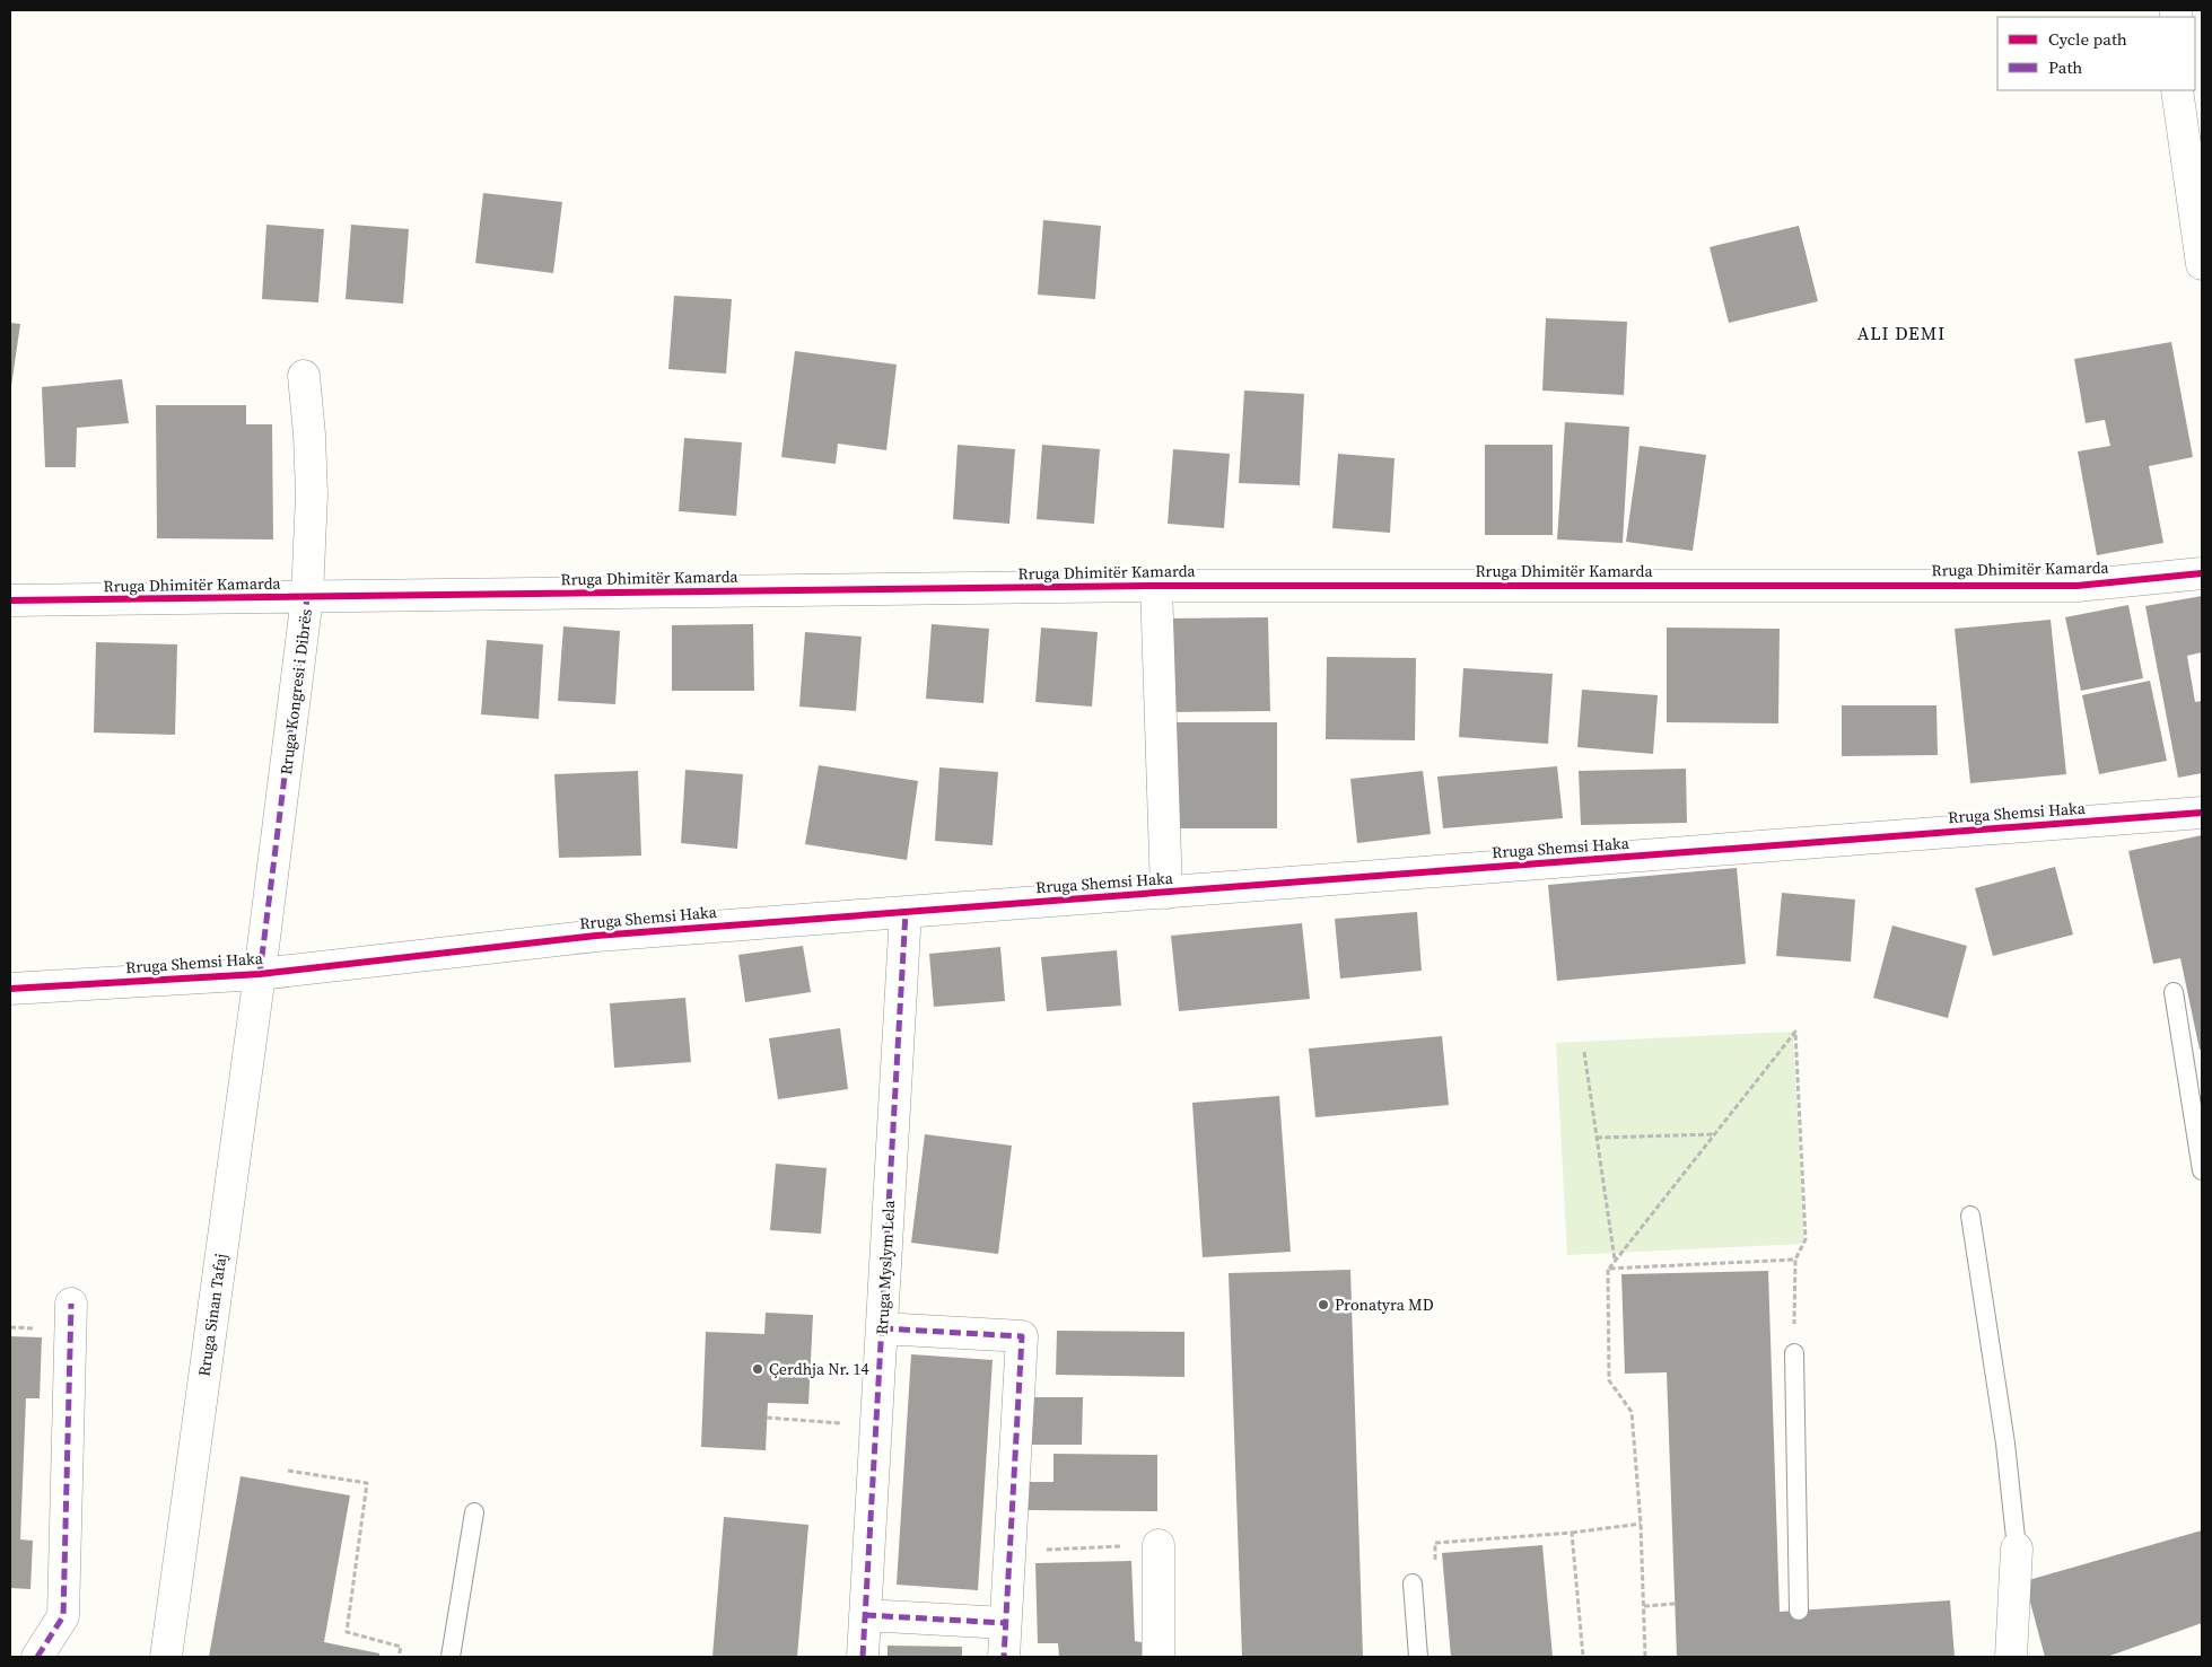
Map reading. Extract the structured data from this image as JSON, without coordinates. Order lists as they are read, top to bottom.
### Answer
{
  "streets": {
    "street": [
      "Rruga Dhimitër Kamarda",
      "Rruga Kongresi i Dibrës",
      "Rruga Shemsi Haka",
      "Rruga Myslym Lela",
      "Rruga Sinan Tafaj"
    ]
  },
  "crossings": [
    ["Rruga Dhimitër Kamarda", "Rruga Kongresi i Dibrës"],
    ["Rruga Kongresi i Dibrës", "Rruga Shemsi Haka"],
    ["Rruga Kongresi i Dibrës", "Rruga Sinan Tafaj"],
    ["Rruga Shemsi Haka", "Rruga Myslym Lela"],
    ["Rruga Shemsi Haka", "Rruga Sinan Tafaj"]
  ],
  "districts": ["ALI DEMI"],
  "places": ["Pronatyra MD", "Çerdhja Nr. 14"],
  "legend": ["Cycle path", "Path"]
}
